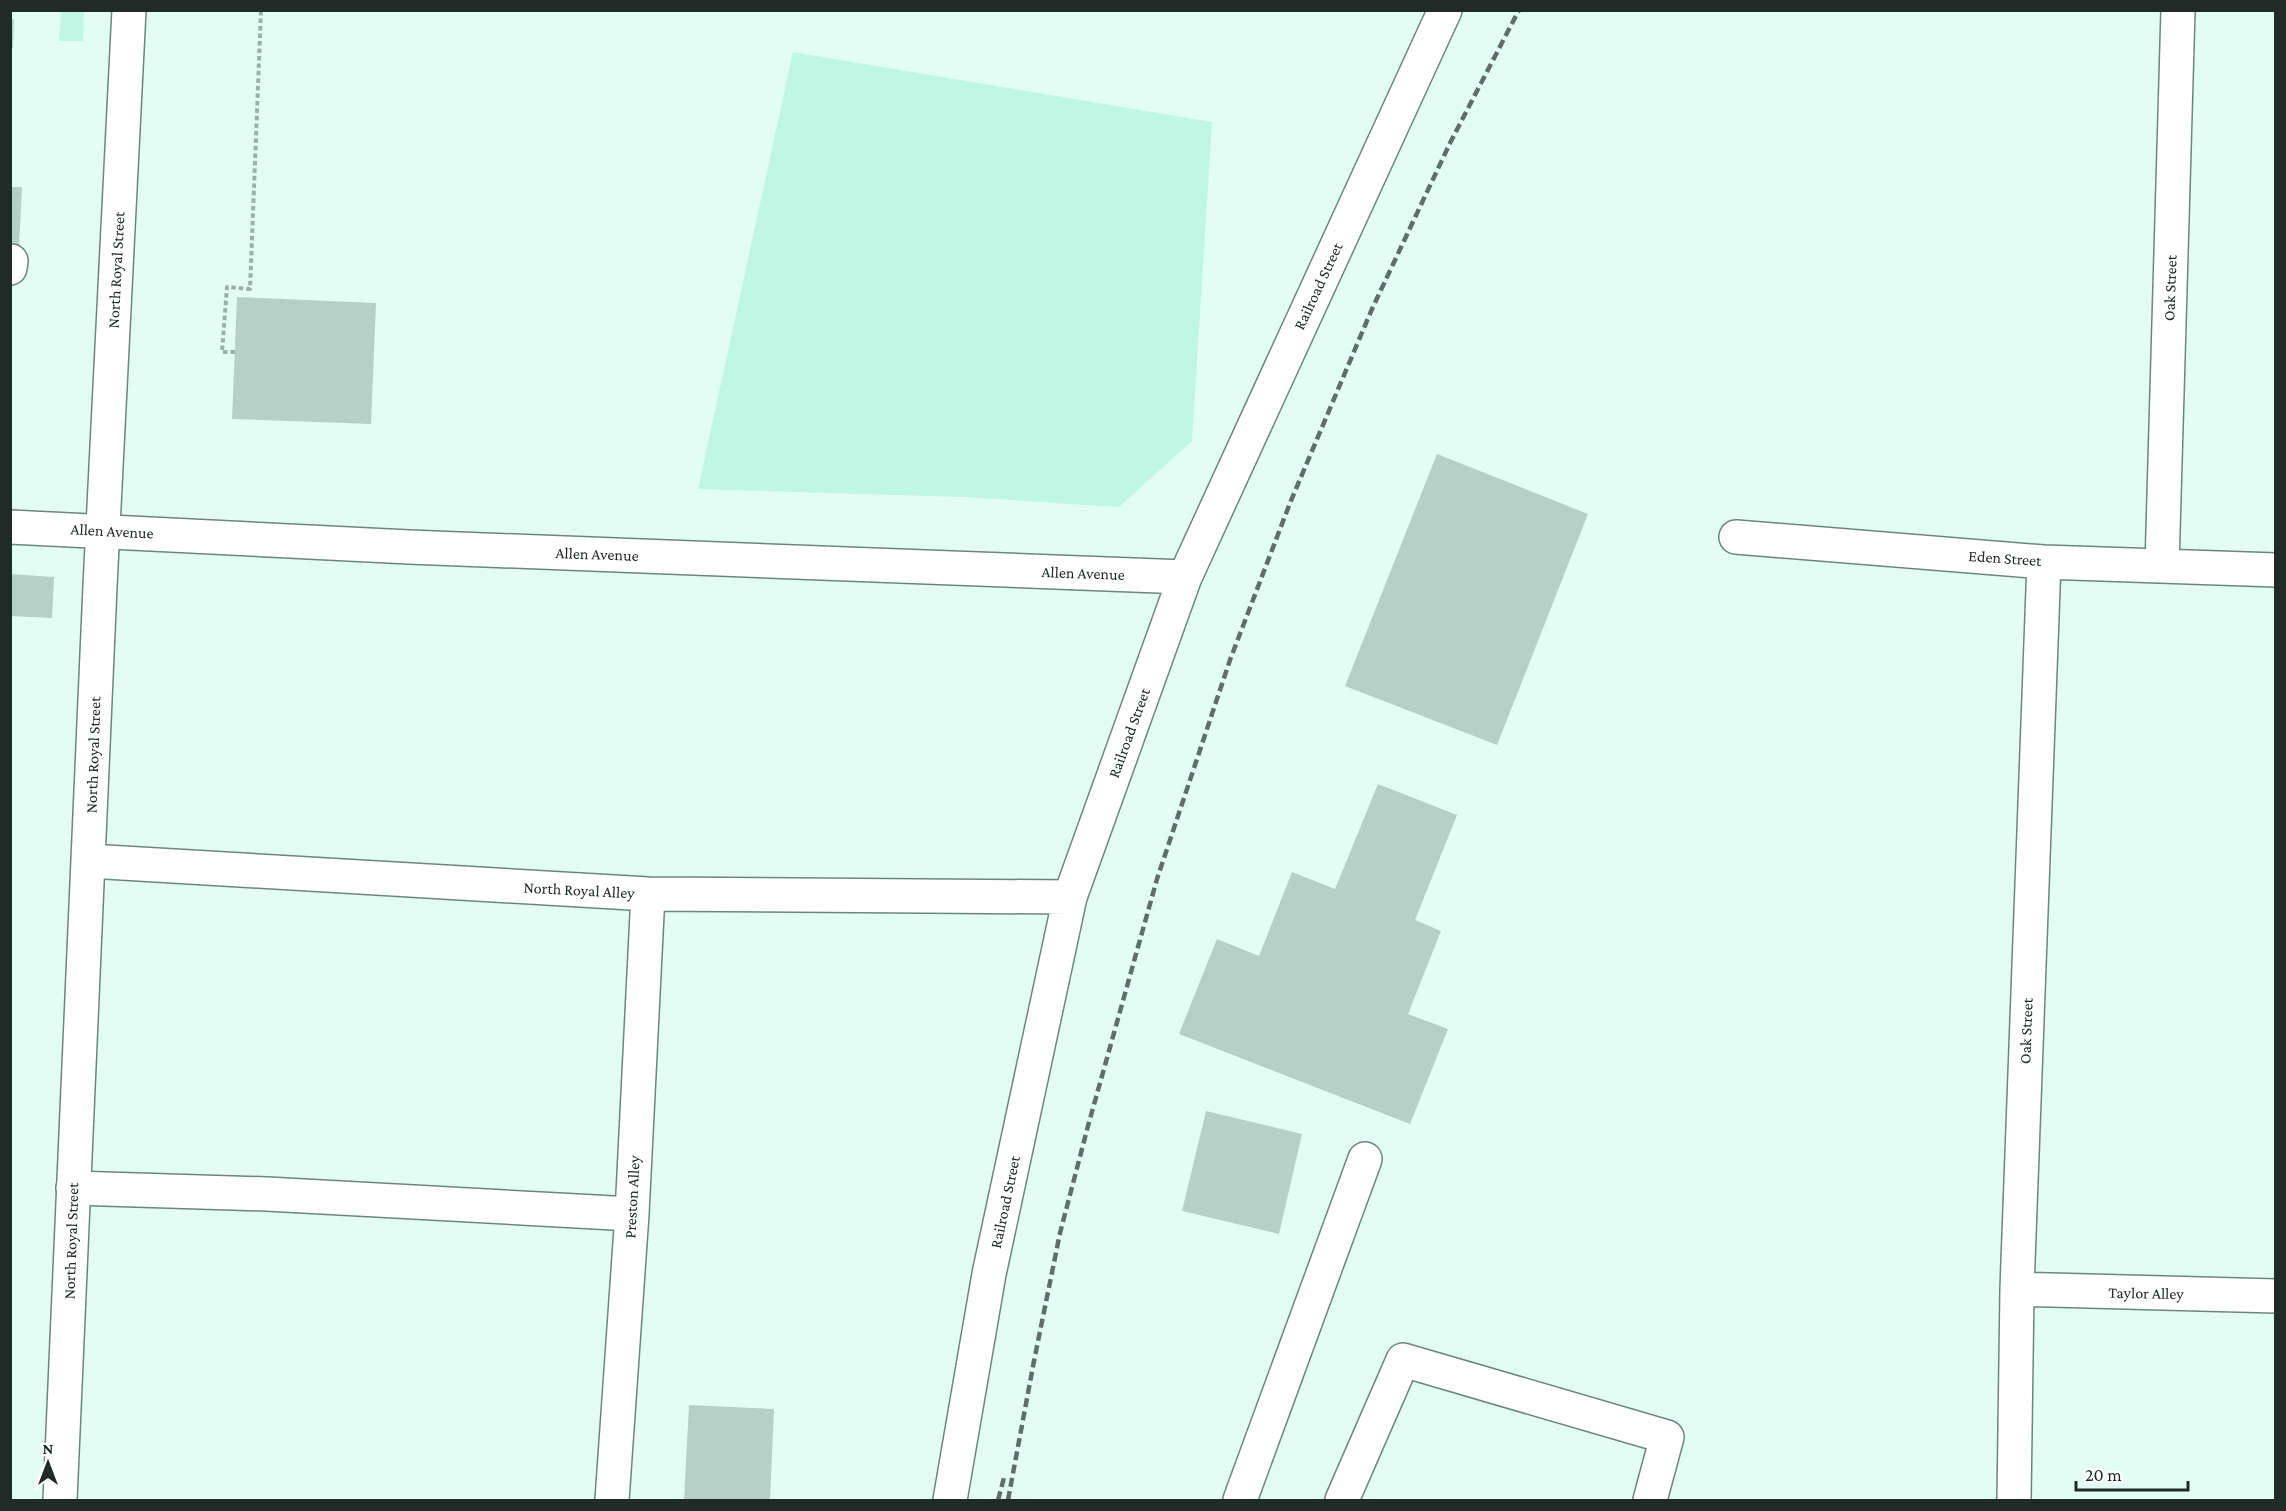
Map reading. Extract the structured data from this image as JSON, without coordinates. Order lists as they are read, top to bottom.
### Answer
{
  "streets": {
    "street": [
      "North Royal Street",
      "Railroad Street",
      "Oak Street",
      "Allen Avenue",
      "Eden Street",
      "North Royal Alley",
      "Preston Alley",
      "Taylor Alley"
    ]
  },
  "crossings": [
    ["North Royal Street", "Allen Avenue"],
    ["North Royal Street", "North Royal Alley"],
    ["Railroad Street", "Allen Avenue"],
    ["Railroad Street", "North Royal Alley"],
    ["Oak Street", "Eden Street"],
    ["Oak Street", "Taylor Alley"],
    ["North Royal Alley", "Preston Alley"]
  ],
  "scale_bar": "20 m",
  "north": "top"
}
